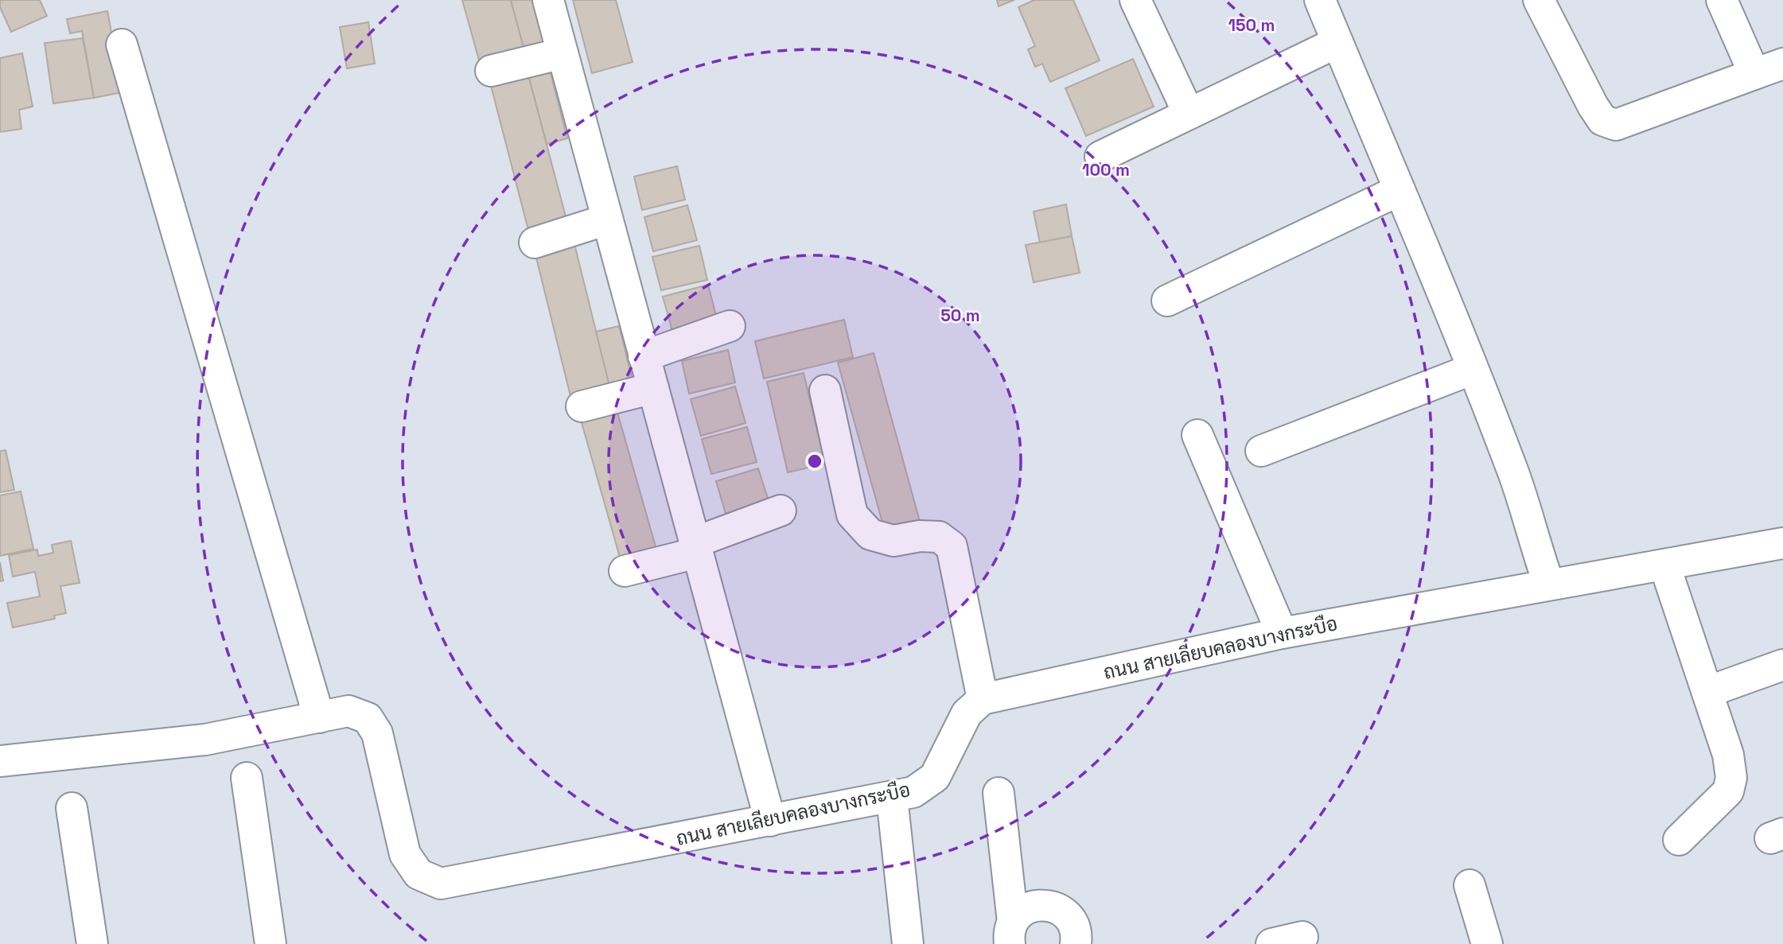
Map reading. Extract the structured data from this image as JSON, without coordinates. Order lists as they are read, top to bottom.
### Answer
{
  "streets": {
    "street": ["ถนน สายเลียบคลองบางกระบือ"]
  },
  "rings": ["150 m", "100 m", "50 m"]
}
